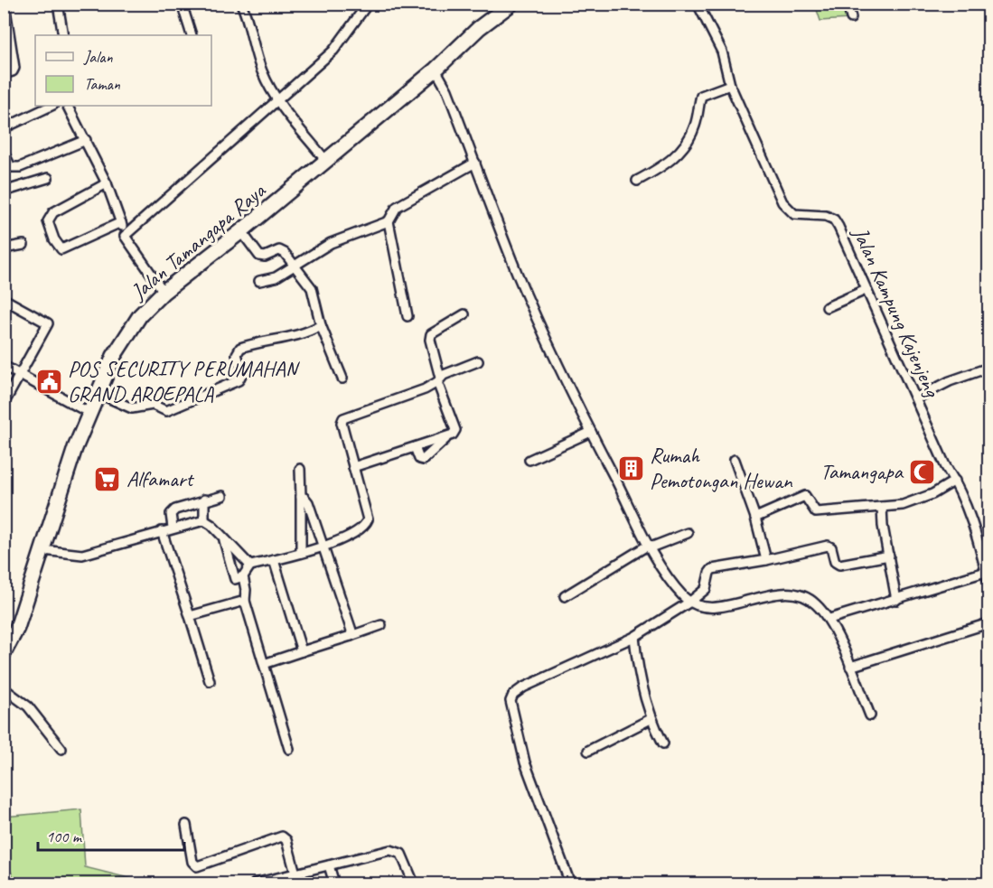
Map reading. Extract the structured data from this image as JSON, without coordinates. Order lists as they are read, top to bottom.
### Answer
{
  "streets": {
    "main road": ["Jalan Tamangapa Raya"],
    "street": ["Jalan Kampung Kajenjeng"]
  },
  "places": {
    "public building": ["POS SECURITY PERUMAHAN GRAND AROEPALA"],
    "building": ["Rumah Pemotongan Hewan"],
    "mosque": ["Tamangapa"],
    "supermarket": ["Alfamart"]
  },
  "legend": ["Jalan", "Taman"],
  "scale_bar": "100 m"
}
